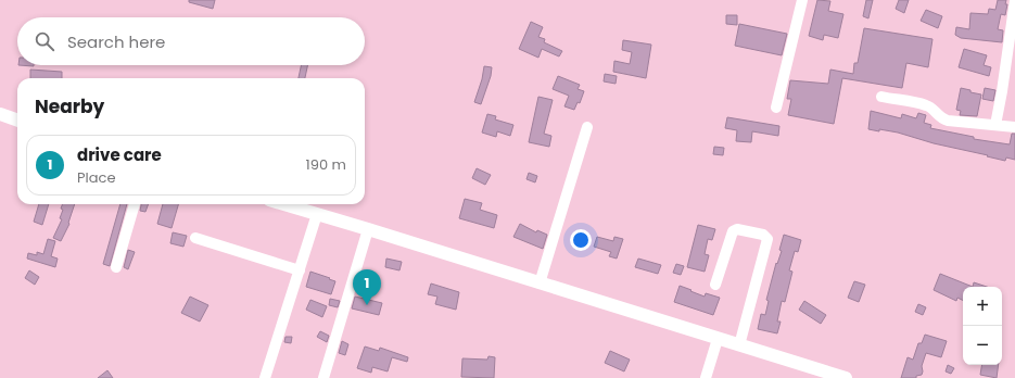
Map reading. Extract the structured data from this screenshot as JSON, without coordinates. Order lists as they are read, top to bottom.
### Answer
{
  "page": {
    "search": "Search here",
    "heading": "Nearby",
    "list": [
      {
        "mark": "1",
        "name": "drive care",
        "note": "Place",
        "value": "190 m"
      }
    ],
    "pins": "1",
    "map_buttons": ["+", "−"]
  }
}
